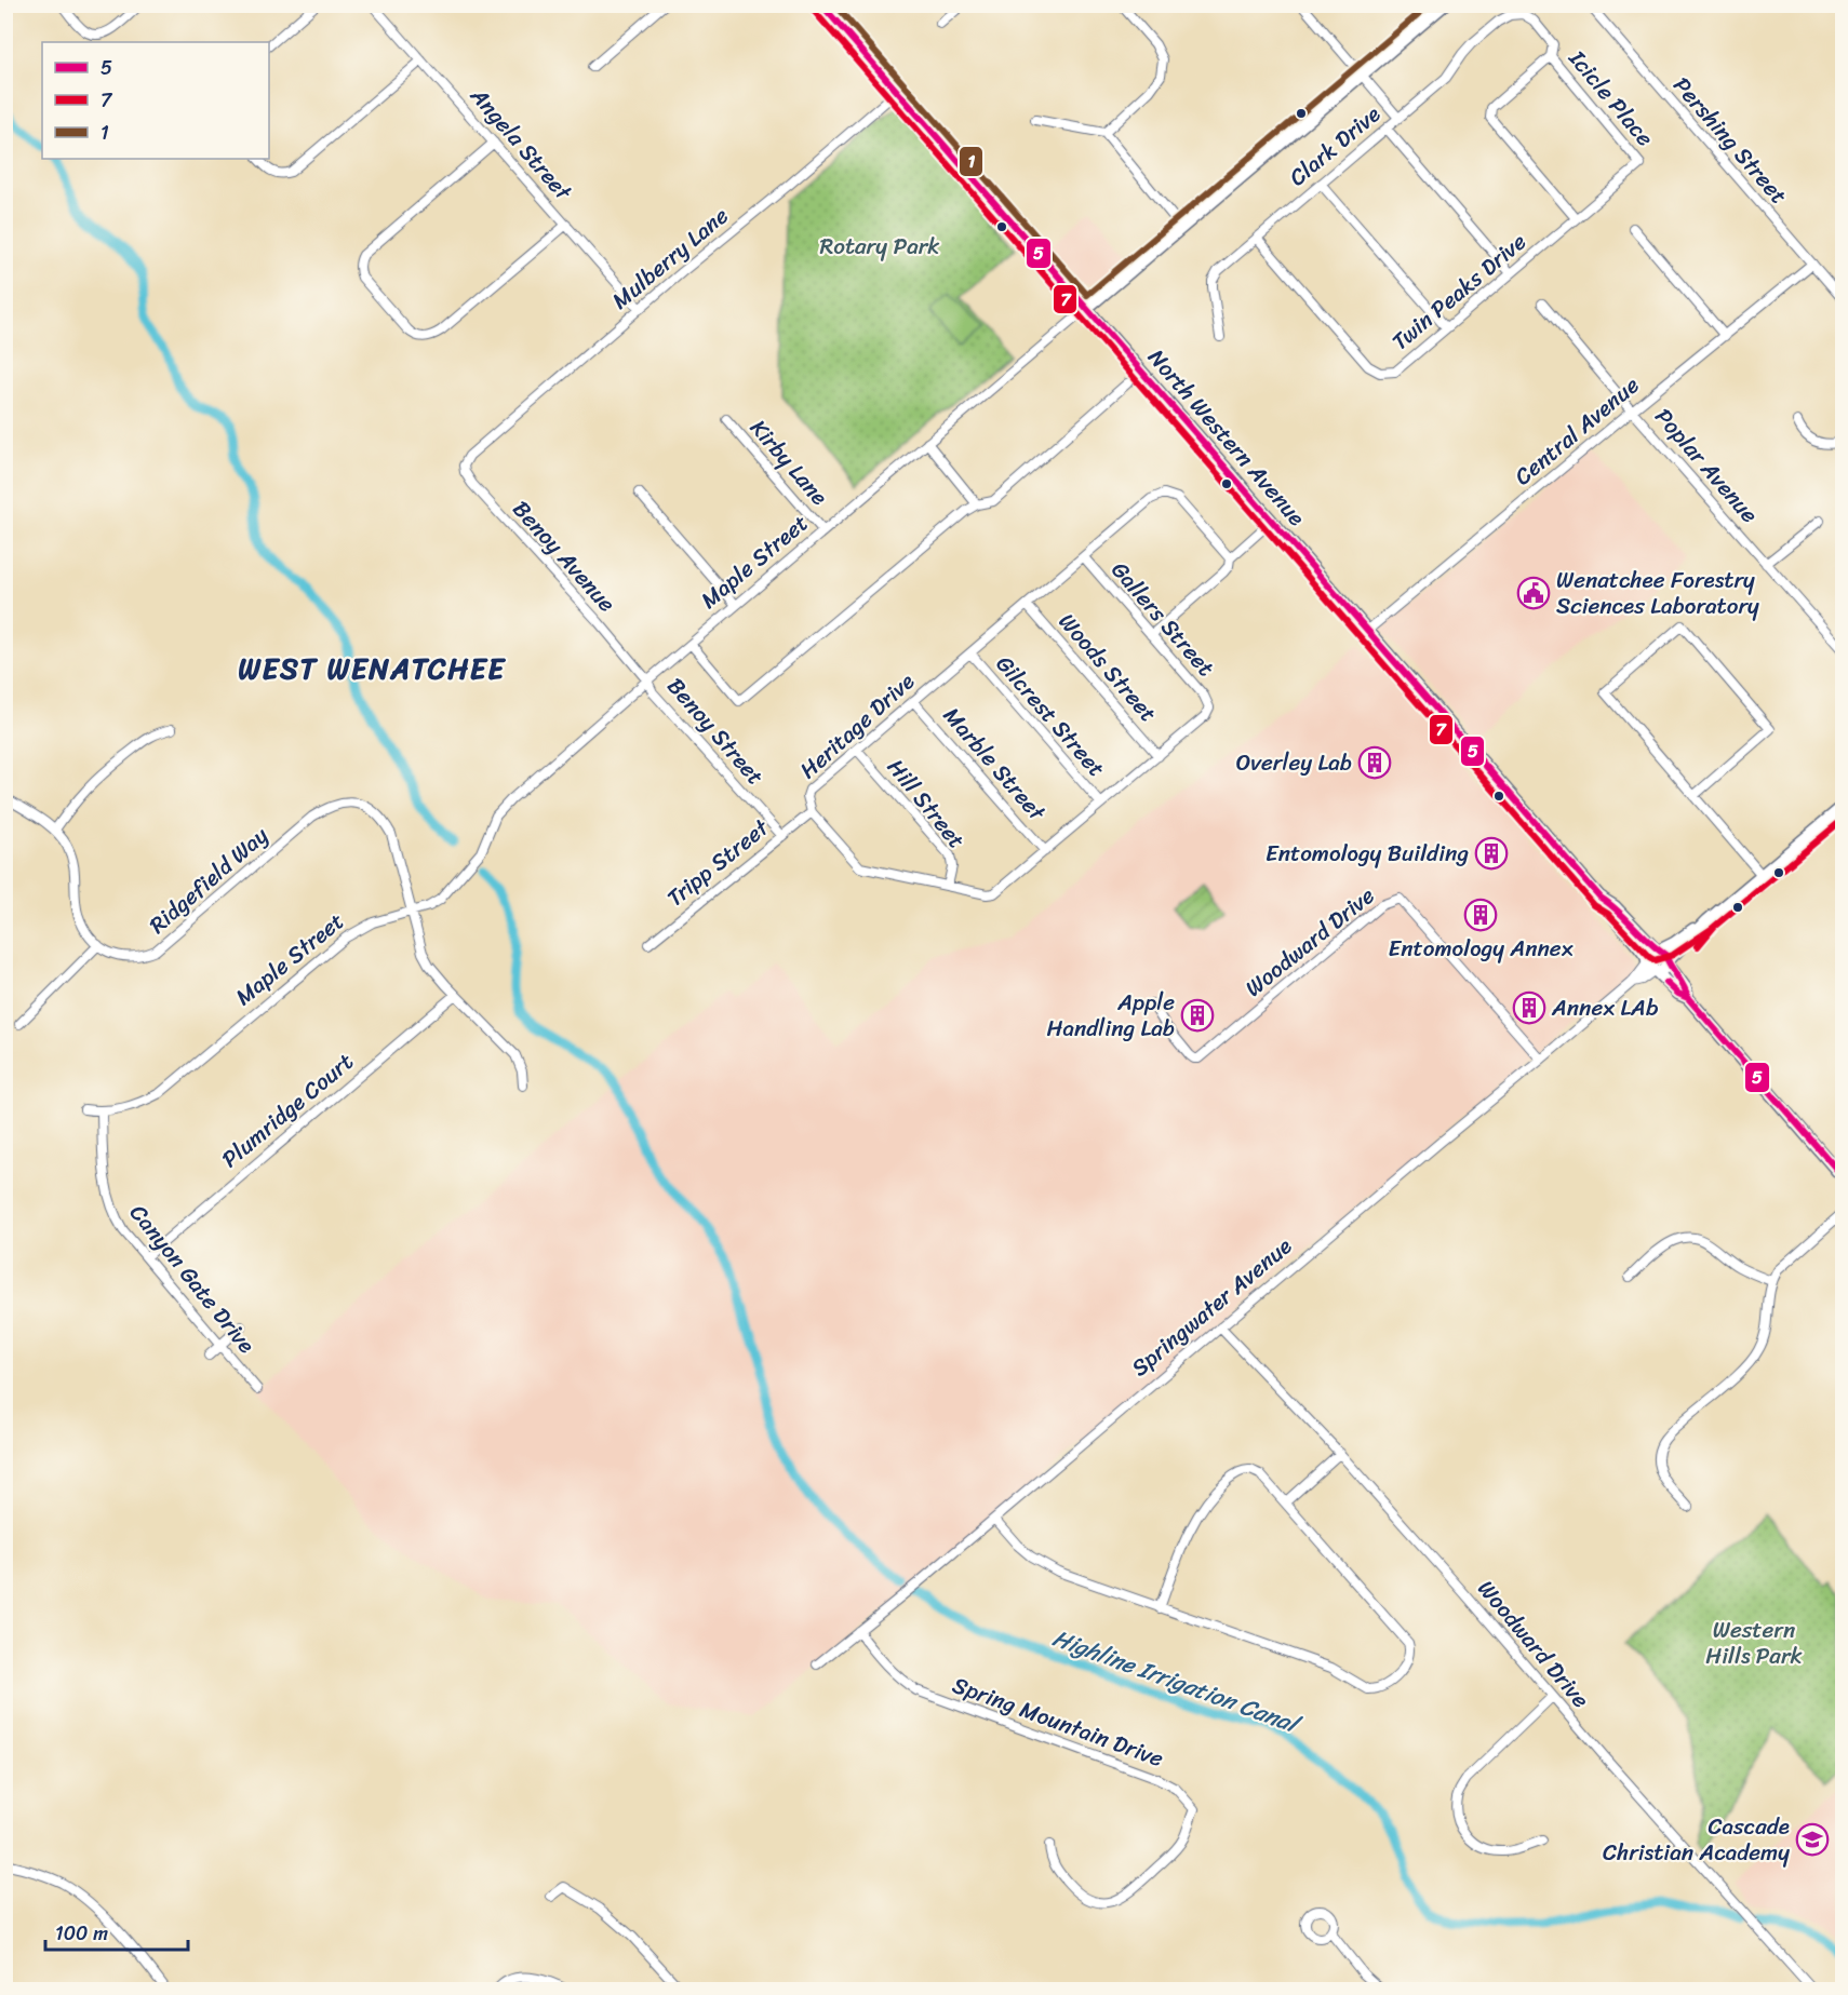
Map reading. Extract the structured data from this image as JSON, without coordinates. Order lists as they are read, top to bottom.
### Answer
{
  "streets": {
    "main road": ["North Western Avenue", "Maple Street"],
    "street": [
      "Icicle Place",
      "Pershing Street",
      "Angela Street",
      "Clark Drive",
      "Mulberry Lane",
      "Twin Peaks Drive",
      "Central Avenue",
      "Kirby Lane",
      "Poplar Avenue",
      "Benoy Avenue",
      "Gallers Street",
      "Woods Street",
      "Gilcrest Street",
      "Heritage Drive",
      "Benoy Street",
      "Marble Street",
      "Hill Street",
      "Tripp Street",
      "Ridgefield Way",
      "Woodward Drive",
      "Plumridge Court",
      "Canyon Gate Drive",
      "Springwater Avenue",
      "Spring Mountain Drive"
    ]
  },
  "crossings": [
    ["Icicle Place", "Clark Drive"],
    ["Icicle Place", "Twin Peaks Drive"],
    ["Pershing Street", "Central Avenue"],
    ["Angela Street", "Mulberry Lane"],
    ["Clark Drive", "Twin Peaks Drive"],
    ["Mulberry Lane", "North Western Avenue"],
    ["Mulberry Lane", "Benoy Avenue"],
    ["Central Avenue", "North Western Avenue"],
    ["Central Avenue", "Poplar Avenue"],
    ["North Western Avenue", "Maple Street"],
    ["North Western Avenue", "Springwater Avenue"],
    ["Kirby Lane", "Maple Street"],
    ["Benoy Avenue", "Maple Street"],
    ["Benoy Avenue", "Benoy Street"],
    ["Maple Street", "Benoy Street"],
    ["Maple Street", "Ridgefield Way"],
    ["Maple Street", "Canyon Gate Drive"],
    ["Gallers Street", "Heritage Drive"],
    ["Woods Street", "Heritage Drive"],
    ["Gilcrest Street", "Heritage Drive"],
    ["Heritage Drive", "Marble Street"],
    ["Heritage Drive", "Hill Street"],
    ["Heritage Drive", "Tripp Street"],
    ["Benoy Street", "Tripp Street"],
    ["Ridgefield Way", "Plumridge Court"],
    ["Woodward Drive", "Springwater Avenue"],
    ["Plumridge Court", "Canyon Gate Drive"],
    ["Springwater Avenue", "Spring Mountain Drive"]
  ],
  "districts": ["WEST WENATCHEE"],
  "water": ["Highline Irrigation Canal"],
  "parks": ["Rotary Park", "Western Hills Park"],
  "places": {
    "public building": ["Wenatchee Forestry Sciences Laboratory"],
    "building": [
      "Overley Lab",
      "Entomology Building",
      "Entomology Annex",
      "Annex LAb",
      "Apple Handling Lab"
    ],
    "school or university": ["Cascade Christian Academy"]
  },
  "lines": ["transit line 5", "transit line 1", "transit line 7"],
  "legend": ["5", "7", "1"],
  "scale_bar": "100 m"
}
